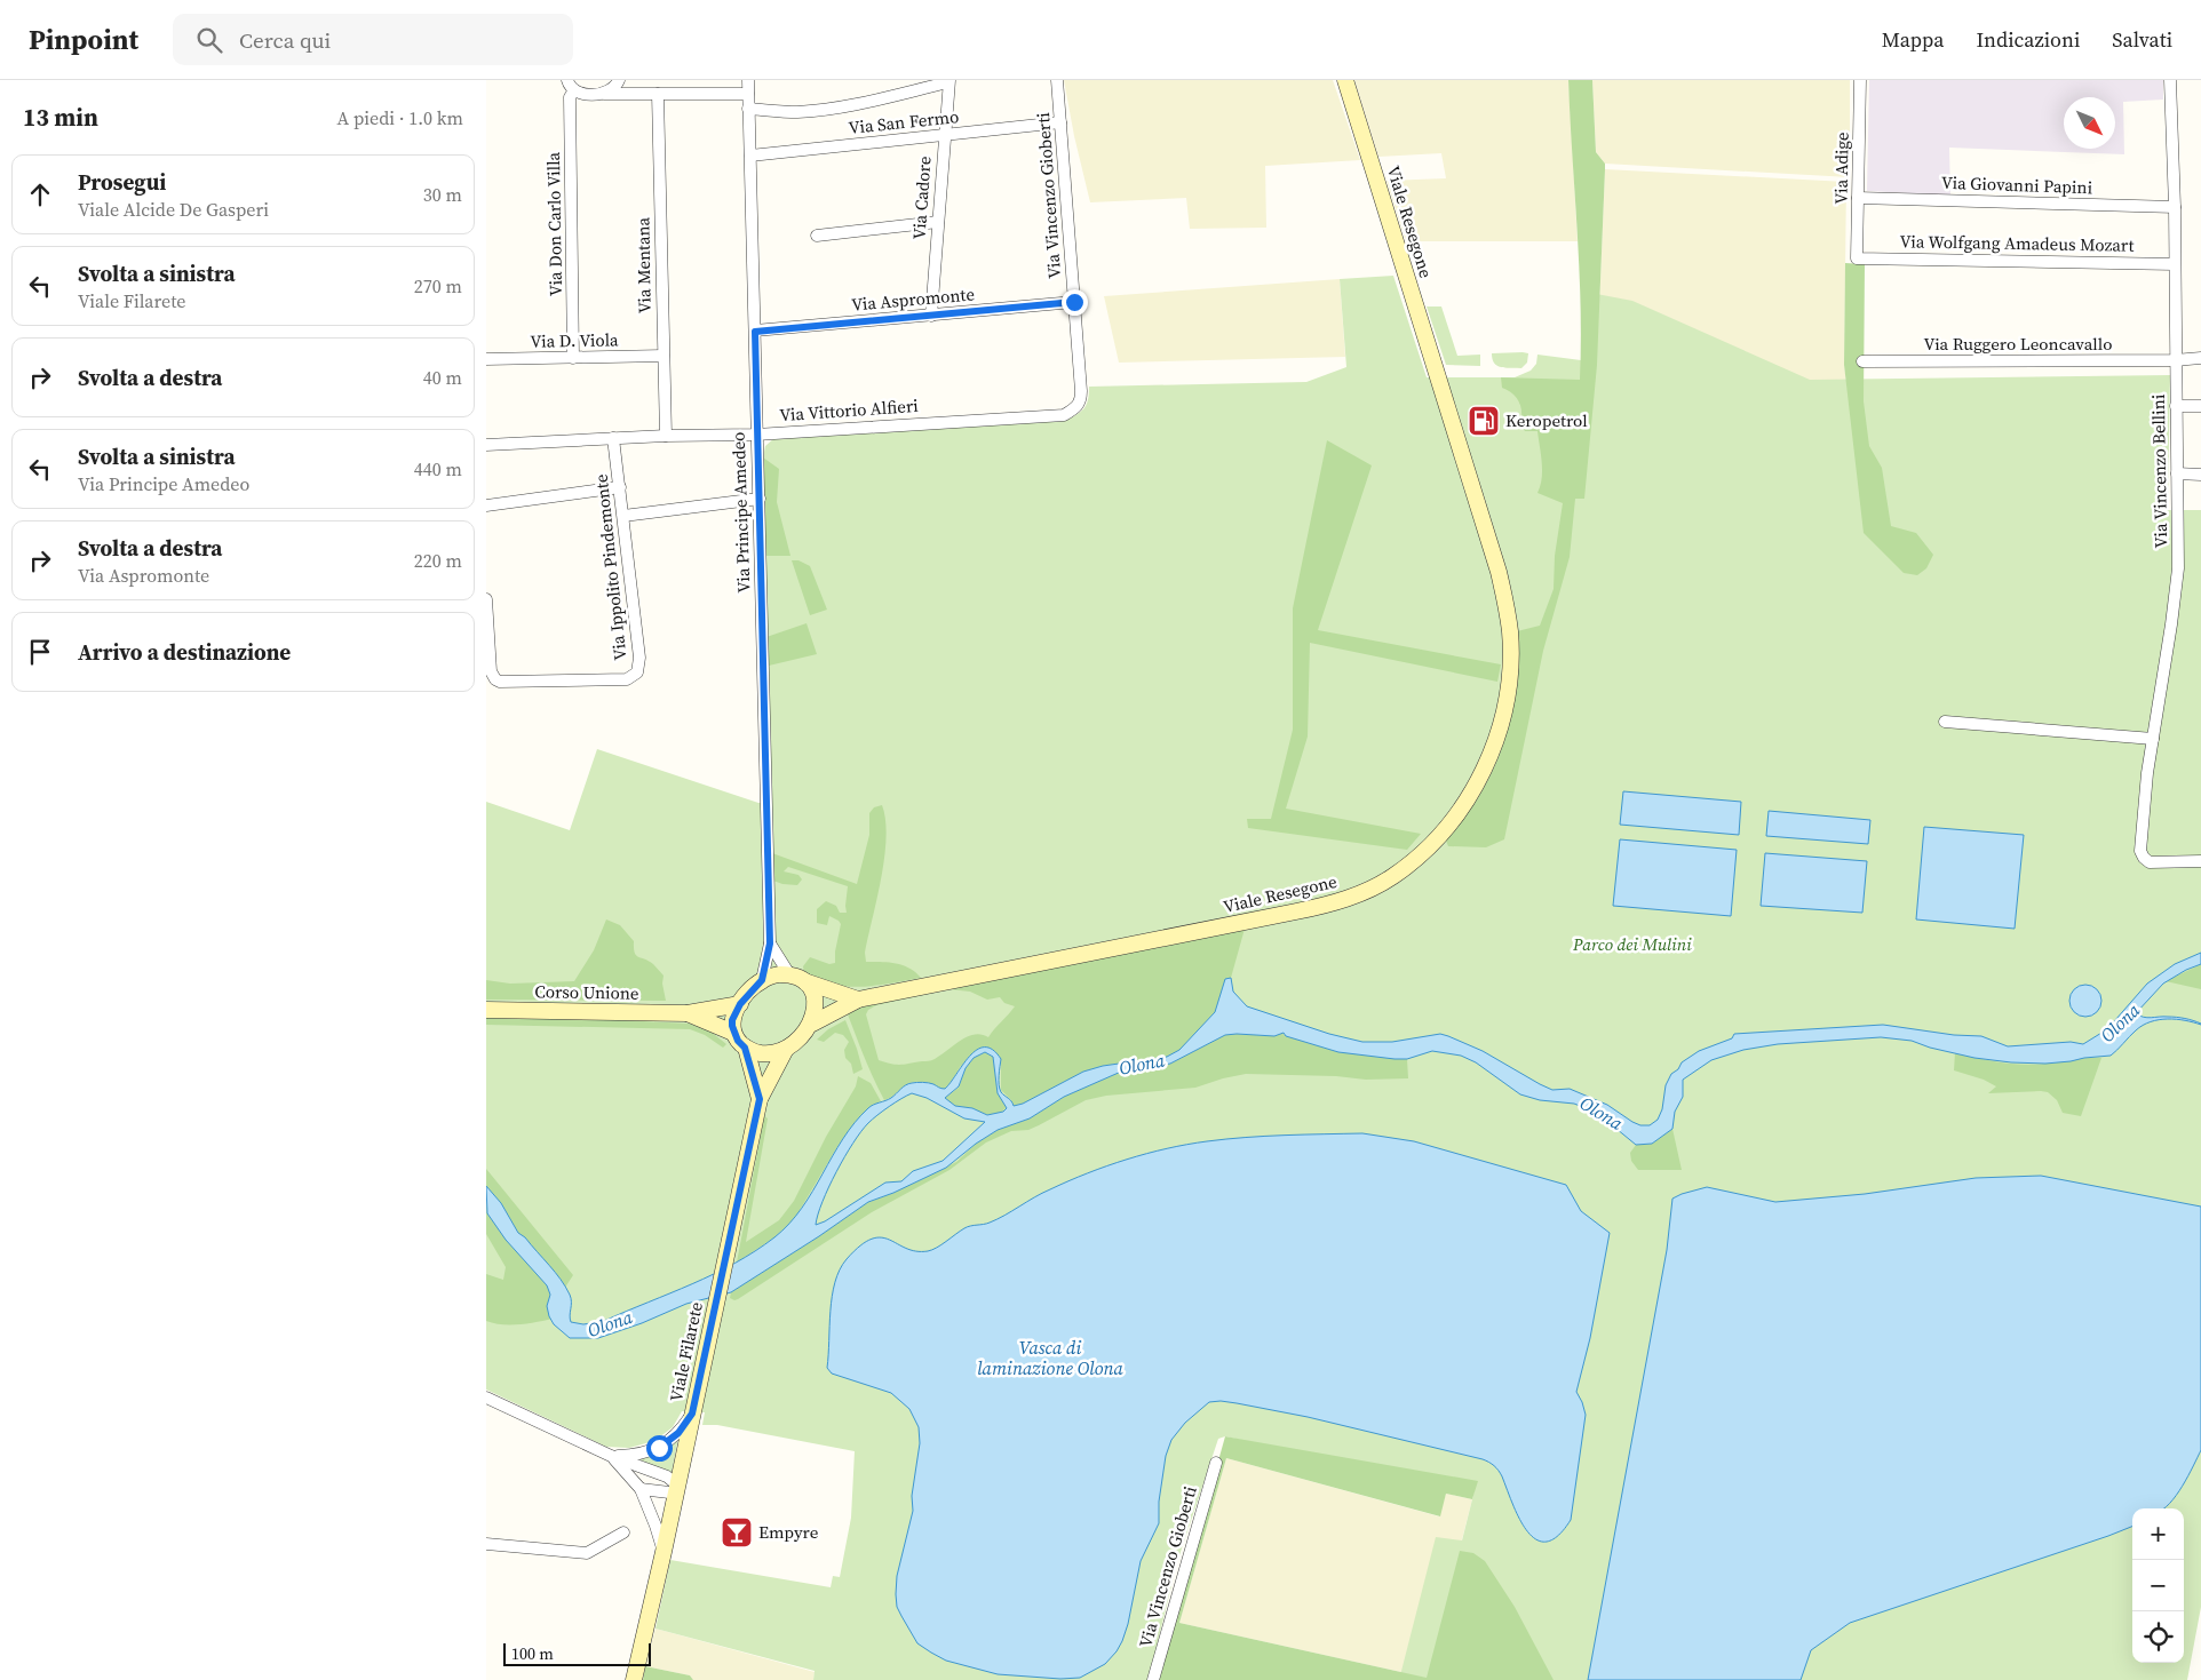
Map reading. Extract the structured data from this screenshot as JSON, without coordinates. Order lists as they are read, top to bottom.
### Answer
{
  "streets": {
    "street": [
      "Via San Fermo",
      "Via Adige",
      "Via Giovanni Papini",
      "Via Vincenzo Gioberti",
      "Via Cadore",
      "Viale Resegone",
      "Via Don Carlo Villa",
      "Via Wolfgang Amadeus Mozart",
      "Via Mentana",
      "Via Aspromonte",
      "Via D. Viola",
      "Via Ruggero Leoncavallo",
      "Via Vittorio Alfieri",
      "Via Vincenzo Bellini",
      "Via Principe Amedeo",
      "Via Ippolito Pindemonte",
      "Corso Unione",
      "Viale Filarete"
    ]
  },
  "crossings": [
    ["Via San Fermo", "Via Vincenzo Gioberti"],
    ["Via San Fermo", "Via Cadore"],
    ["Via San Fermo", "Via Principe Amedeo"],
    ["Via Adige", "Via Giovanni Papini"],
    ["Via Adige", "Via Wolfgang Amadeus Mozart"],
    ["Via Giovanni Papini", "Via Vincenzo Bellini"],
    ["Via Vincenzo Gioberti", "Via Aspromonte"],
    ["Via Vincenzo Gioberti", "Via Vittorio Alfieri"],
    ["Via Cadore", "Via Aspromonte"],
    ["Via Cadore", "Via Principe Amedeo"],
    ["Viale Resegone", "Via Principe Amedeo"],
    ["Viale Resegone", "Corso Unione"],
    ["Viale Resegone", "Viale Filarete"],
    ["Via Don Carlo Villa", "Via D. Viola"],
    ["Via Wolfgang Amadeus Mozart", "Via Vincenzo Bellini"],
    ["Via Mentana", "Via D. Viola"],
    ["Via Mentana", "Via Vittorio Alfieri"],
    ["Via Aspromonte", "Via Principe Amedeo"],
    ["Via Ruggero Leoncavallo", "Via Vincenzo Bellini"],
    ["Via Vittorio Alfieri", "Via Principe Amedeo"],
    ["Via Vittorio Alfieri", "Via Ippolito Pindemonte"],
    ["Via Principe Amedeo", "Corso Unione"],
    ["Via Principe Amedeo", "Viale Filarete"],
    ["Corso Unione", "Viale Filarete"]
  ],
  "water": ["Olona", "Vasca di laminazione Olona"],
  "parks": ["Parco dei Mulini"],
  "places": {
    "fuel station": ["Keropetrol"],
    "bar": ["Empyre"]
  },
  "scale_bar": "100 m",
  "north": "bottom right",
  "page": {
    "header": "Pinpoint",
    "search": "Cerca qui",
    "nav": ["Mappa", "Indicazioni", "Salvati"],
    "heading": ["13 min", "A piedi · 1.0 km"],
    "list": [
      ["Prosegui", "Viale Alcide De Gasperi", "30 m"],
      ["Svolta a sinistra", "Viale Filarete", "270 m"],
      ["Svolta a destra", "40 m"],
      ["Svolta a sinistra", "Via Principe Amedeo", "440 m"],
      ["Svolta a destra", "Via Aspromonte", "220 m"],
      "Arrivo a destinazione"
    ],
    "map_buttons": ["+", "−"],
    "scale": "100 m"
  }
}
